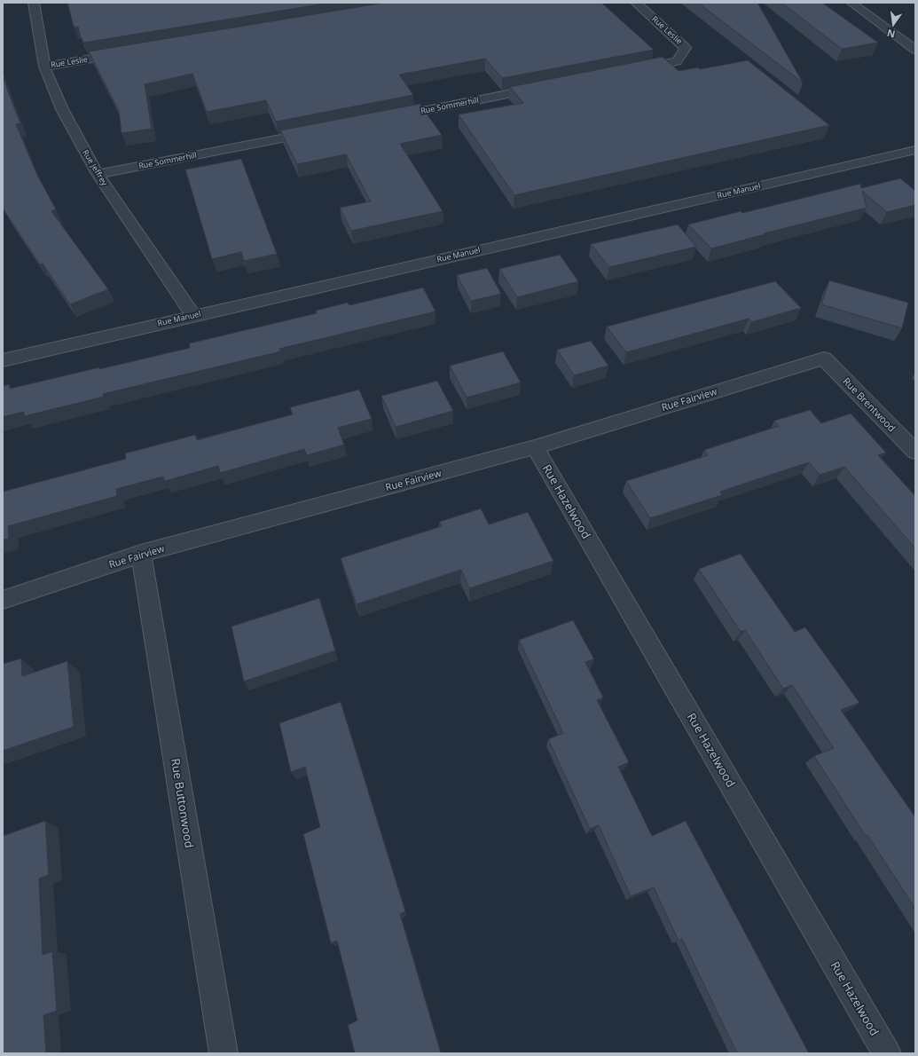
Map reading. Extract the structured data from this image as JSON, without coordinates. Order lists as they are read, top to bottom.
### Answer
{
  "streets": {
    "street": [
      "Rue Leslie",
      "Rue Sommerhill",
      "Rue Jeffrey",
      "Rue Manuel",
      "Rue Fairview",
      "Rue Brentwood",
      "Rue Hazelwood",
      "Rue Buttonwood"
    ]
  },
  "crossings": [
    ["Rue Leslie", "Rue Jeffrey"],
    ["Rue Sommerhill", "Rue Jeffrey"],
    ["Rue Jeffrey", "Rue Manuel"],
    ["Rue Fairview", "Rue Brentwood"],
    ["Rue Fairview", "Rue Hazelwood"],
    ["Rue Fairview", "Rue Buttonwood"]
  ],
  "north": "bottom"
}
